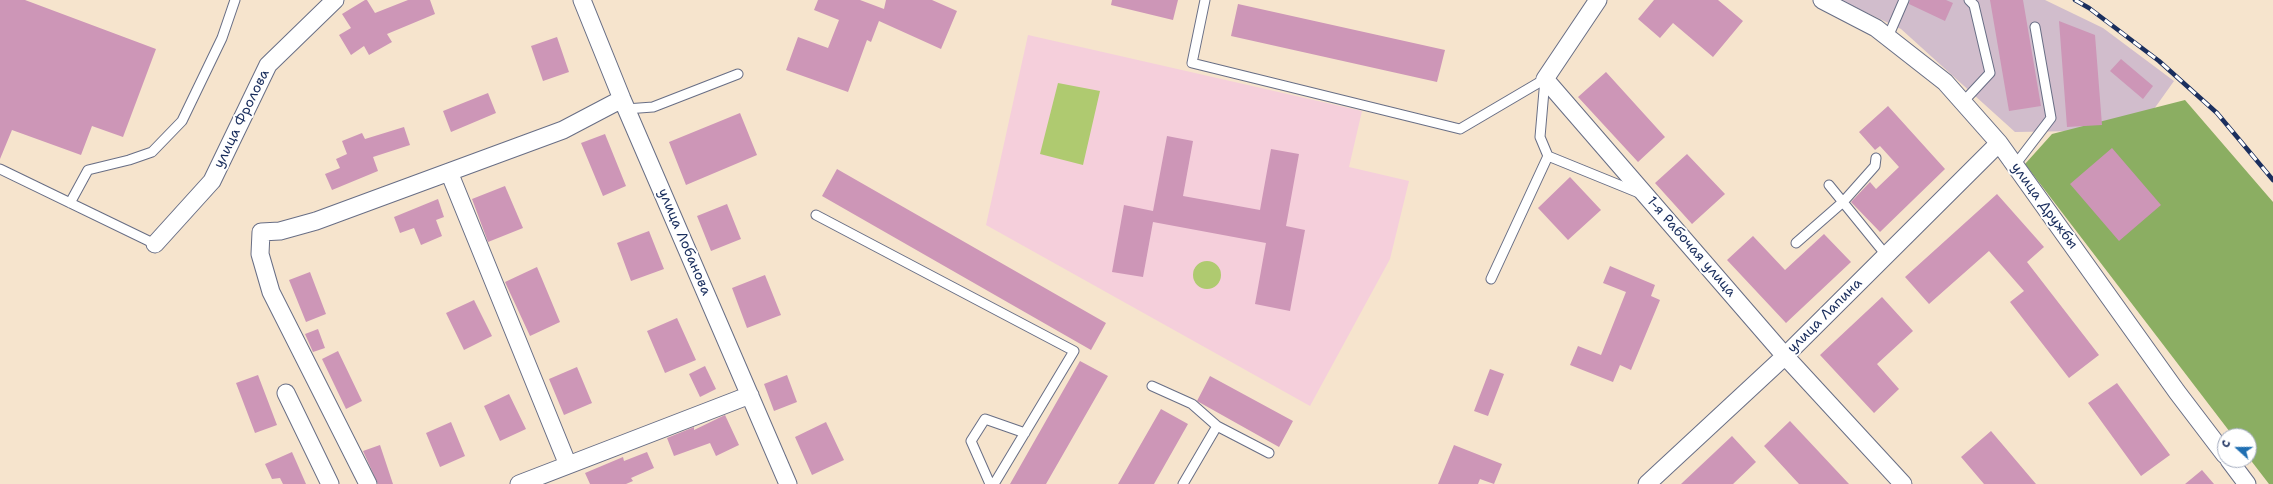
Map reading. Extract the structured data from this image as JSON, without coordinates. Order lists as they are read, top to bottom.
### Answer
{
  "streets": {
    "street": [
      "улица Фролова",
      "улица Дружбы",
      "улица Лобанова",
      "1-я Рабочая улица",
      "улица Лапина"
    ]
  },
  "crossings": [
    ["улица Дружбы", "улица Лапина"],
    ["1-я Рабочая улица", "улица Лапина"]
  ],
  "north": "left"
}
